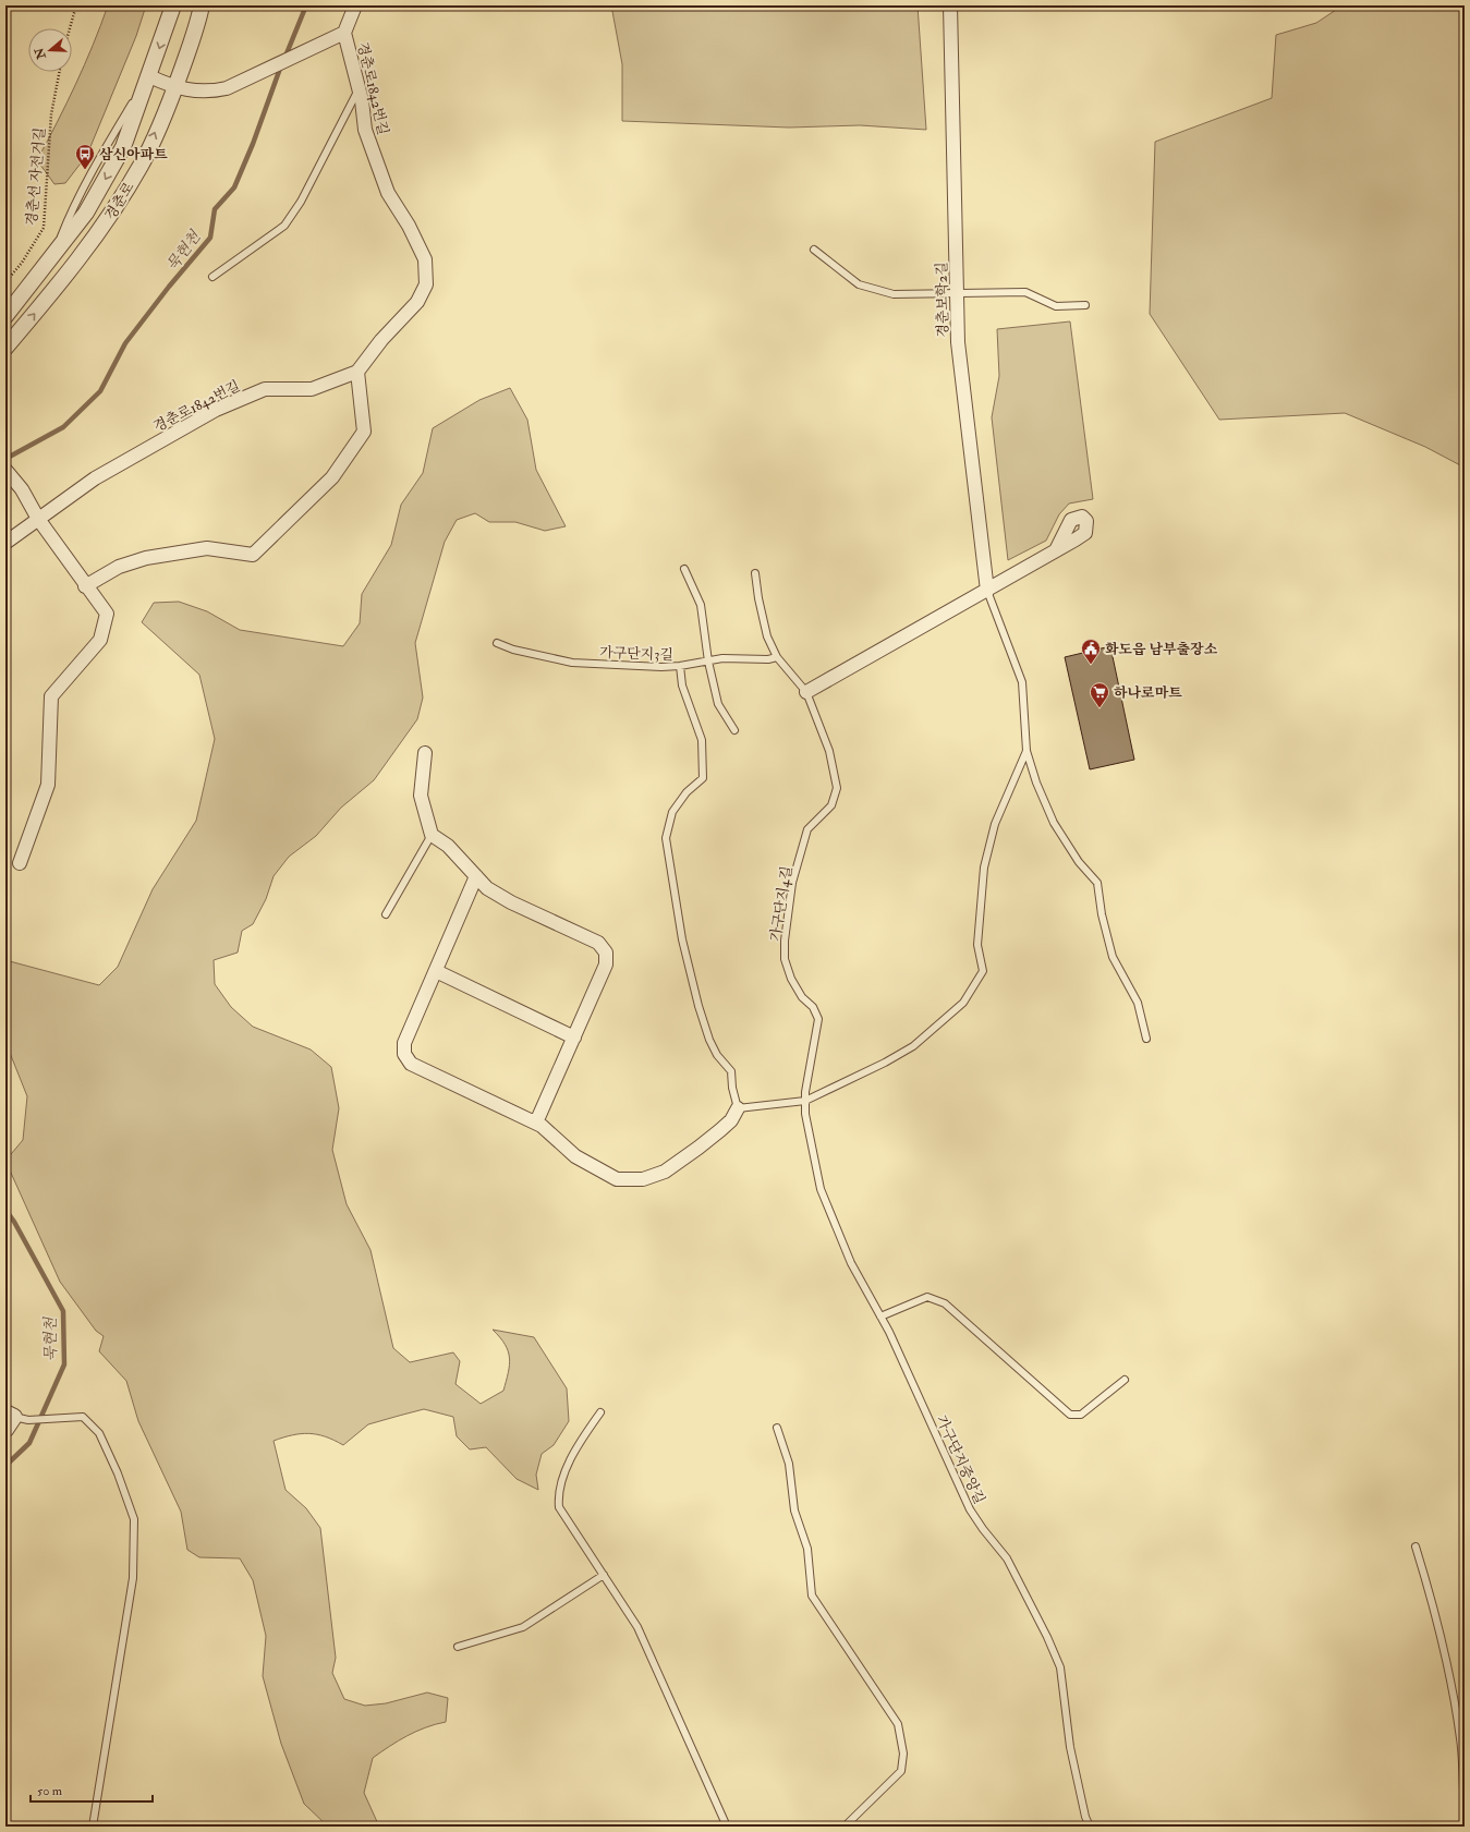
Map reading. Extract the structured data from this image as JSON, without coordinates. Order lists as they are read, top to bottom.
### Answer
{
  "streets": {
    "street": ["경춘로1842번길", "경춘로", "경춘보학2길"],
    "lane": ["가구단지3길", "가구단지4길", "가구단지중앙길"],
    "path": ["경춘선 자전거길"]
  },
  "crossings": [
    ["가구단지3길", "가구단지4길"],
    ["가구단지4길", "가구단지중앙길"]
  ],
  "water": ["묵현천"],
  "places": {
    "bus stop": ["삼신아파트"],
    "public building": ["화도읍 남부출장소"],
    "supermarket": ["하나로마트"]
  },
  "scale_bar": "50 m",
  "north": "left"
}
